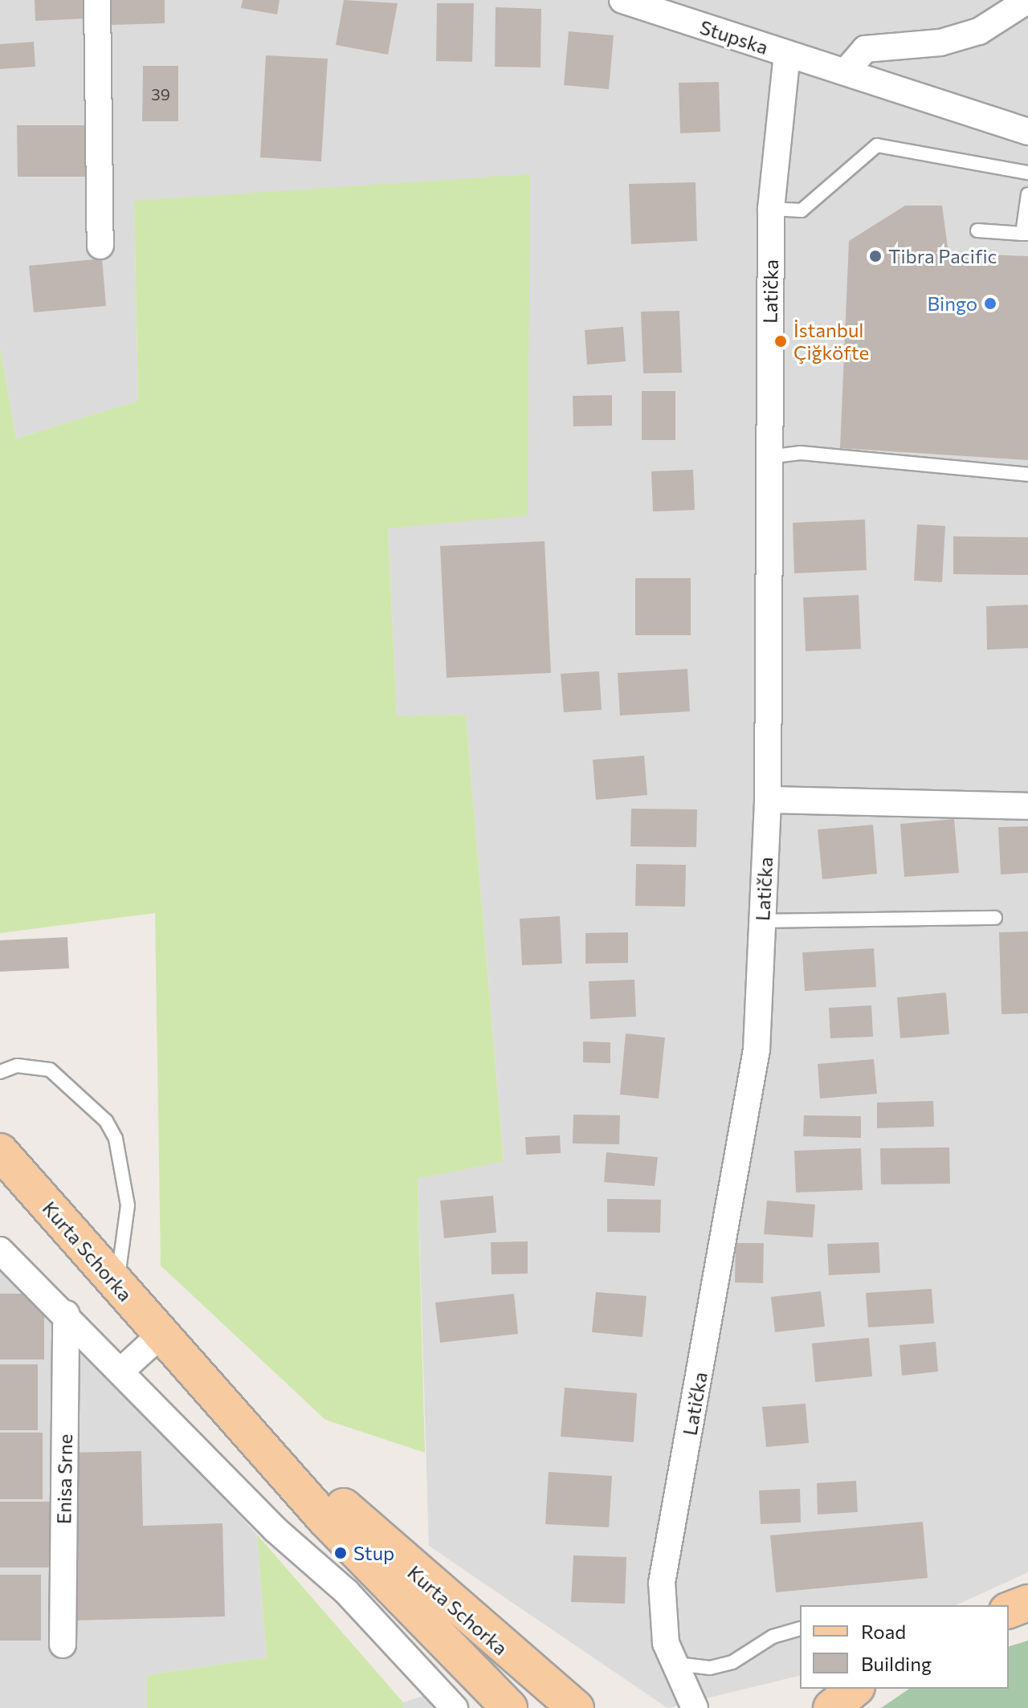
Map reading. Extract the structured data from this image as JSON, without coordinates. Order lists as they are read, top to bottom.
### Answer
{
  "streets": {
    "main road": ["Kurta Schorka"],
    "street": ["Stupska", "Latička", "Enisa Srne"]
  },
  "crossings": [
    ["Stupska", "Latička"]
  ],
  "places": [
    "Tibra Pacific",
    "Bingo",
    "İstanbul Çiğköfte",
    "Stup"
  ],
  "house_numbers": ["39"],
  "legend": ["Road", "Building"]
}
